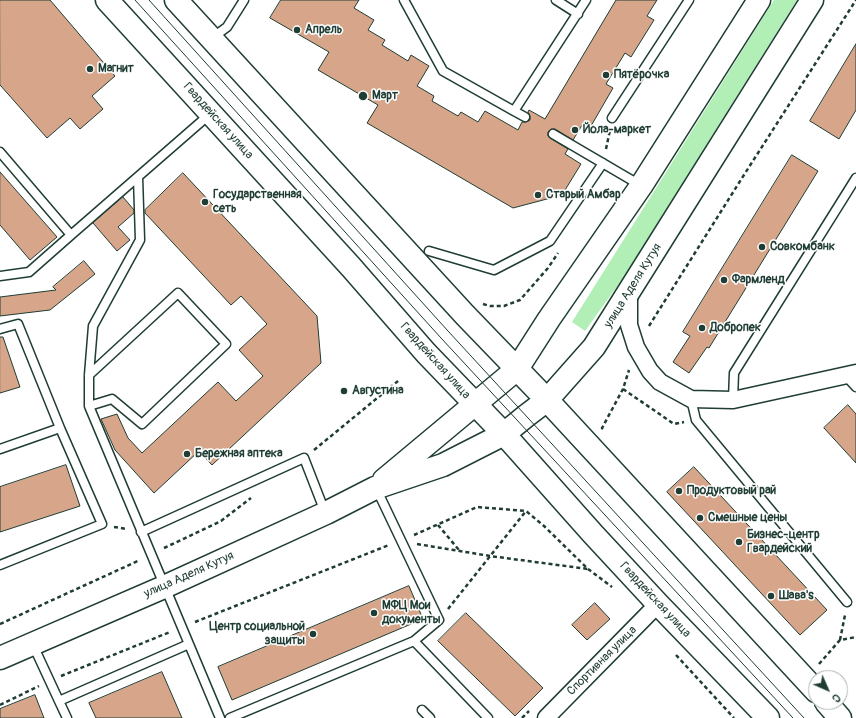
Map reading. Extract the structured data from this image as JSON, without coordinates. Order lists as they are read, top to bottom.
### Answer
{
  "streets": {
    "main road": ["Гвардейская улица", "улица Аделя Кутуя"],
    "street": ["Спортивная улица"]
  },
  "crossings": [
    ["Гвардейская улица", "улица Аделя Кутуя"],
    ["Гвардейская улица", "Спортивная улица"]
  ],
  "places": [
    "Апрель",
    "Магнит",
    "Пятёрочка",
    "Март",
    "Йола-маркет",
    "Старый Амбар",
    "Государственная сеть",
    "Совкомбанк",
    "Фармленд",
    "Добропек",
    "Августина",
    "Бережная аптека",
    "Продуктовый рай",
    "Смешные цены",
    "Бизнес-центр Гвардейский",
    "Шава's",
    "МФЦ Мои документы",
    "Центр социальной защиты"
  ],
  "north": "bottom right"
}
